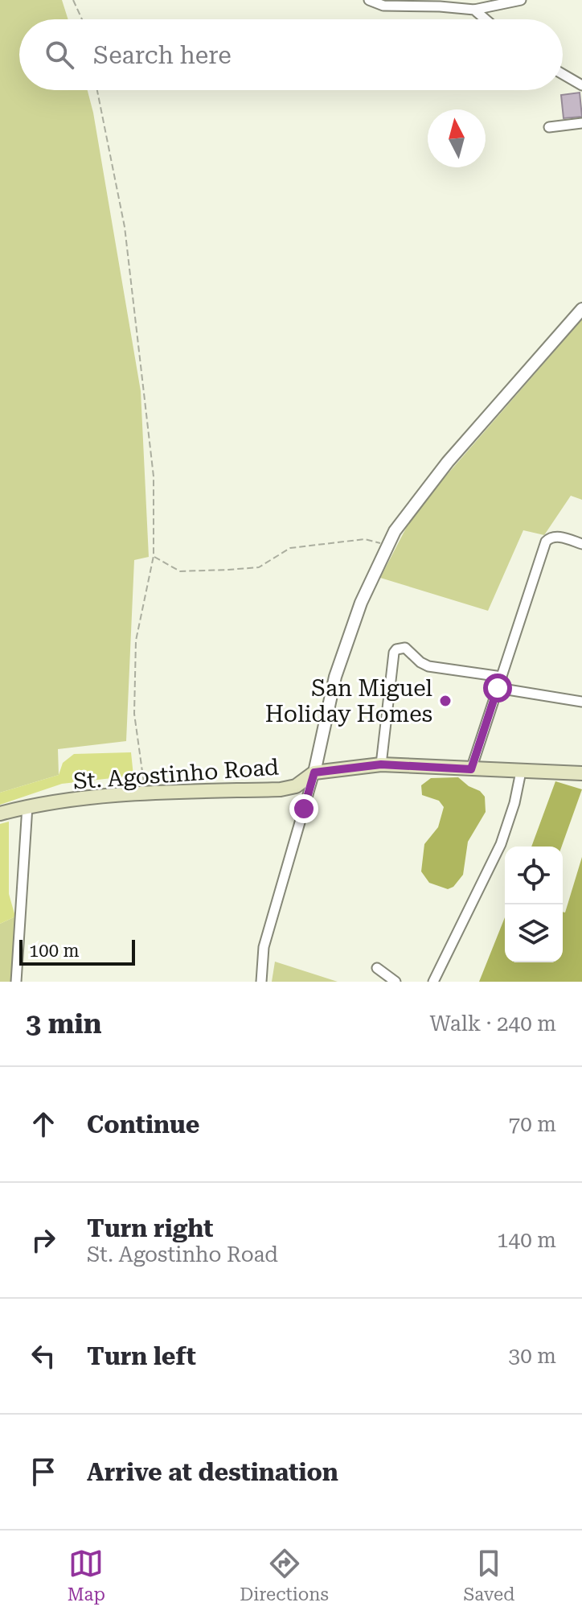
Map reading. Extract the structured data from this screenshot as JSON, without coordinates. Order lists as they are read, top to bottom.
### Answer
{
  "streets": {
    "main road": ["St. Agostinho Road"]
  },
  "places": ["San Miguel Holiday Homes"],
  "scale_bar": "100 m",
  "north": "top",
  "page": {
    "search": "Search here",
    "scale": "100 m",
    "heading": ["3 min", "Walk · 240 m"],
    "list": [
      ["Continue", "70 m"],
      ["Turn right", "St. Agostinho Road", "140 m"],
      ["Turn left", "30 m"],
      "Arrive at destination"
    ],
    "nav": ["Map", "Directions", "Saved"]
  }
}
